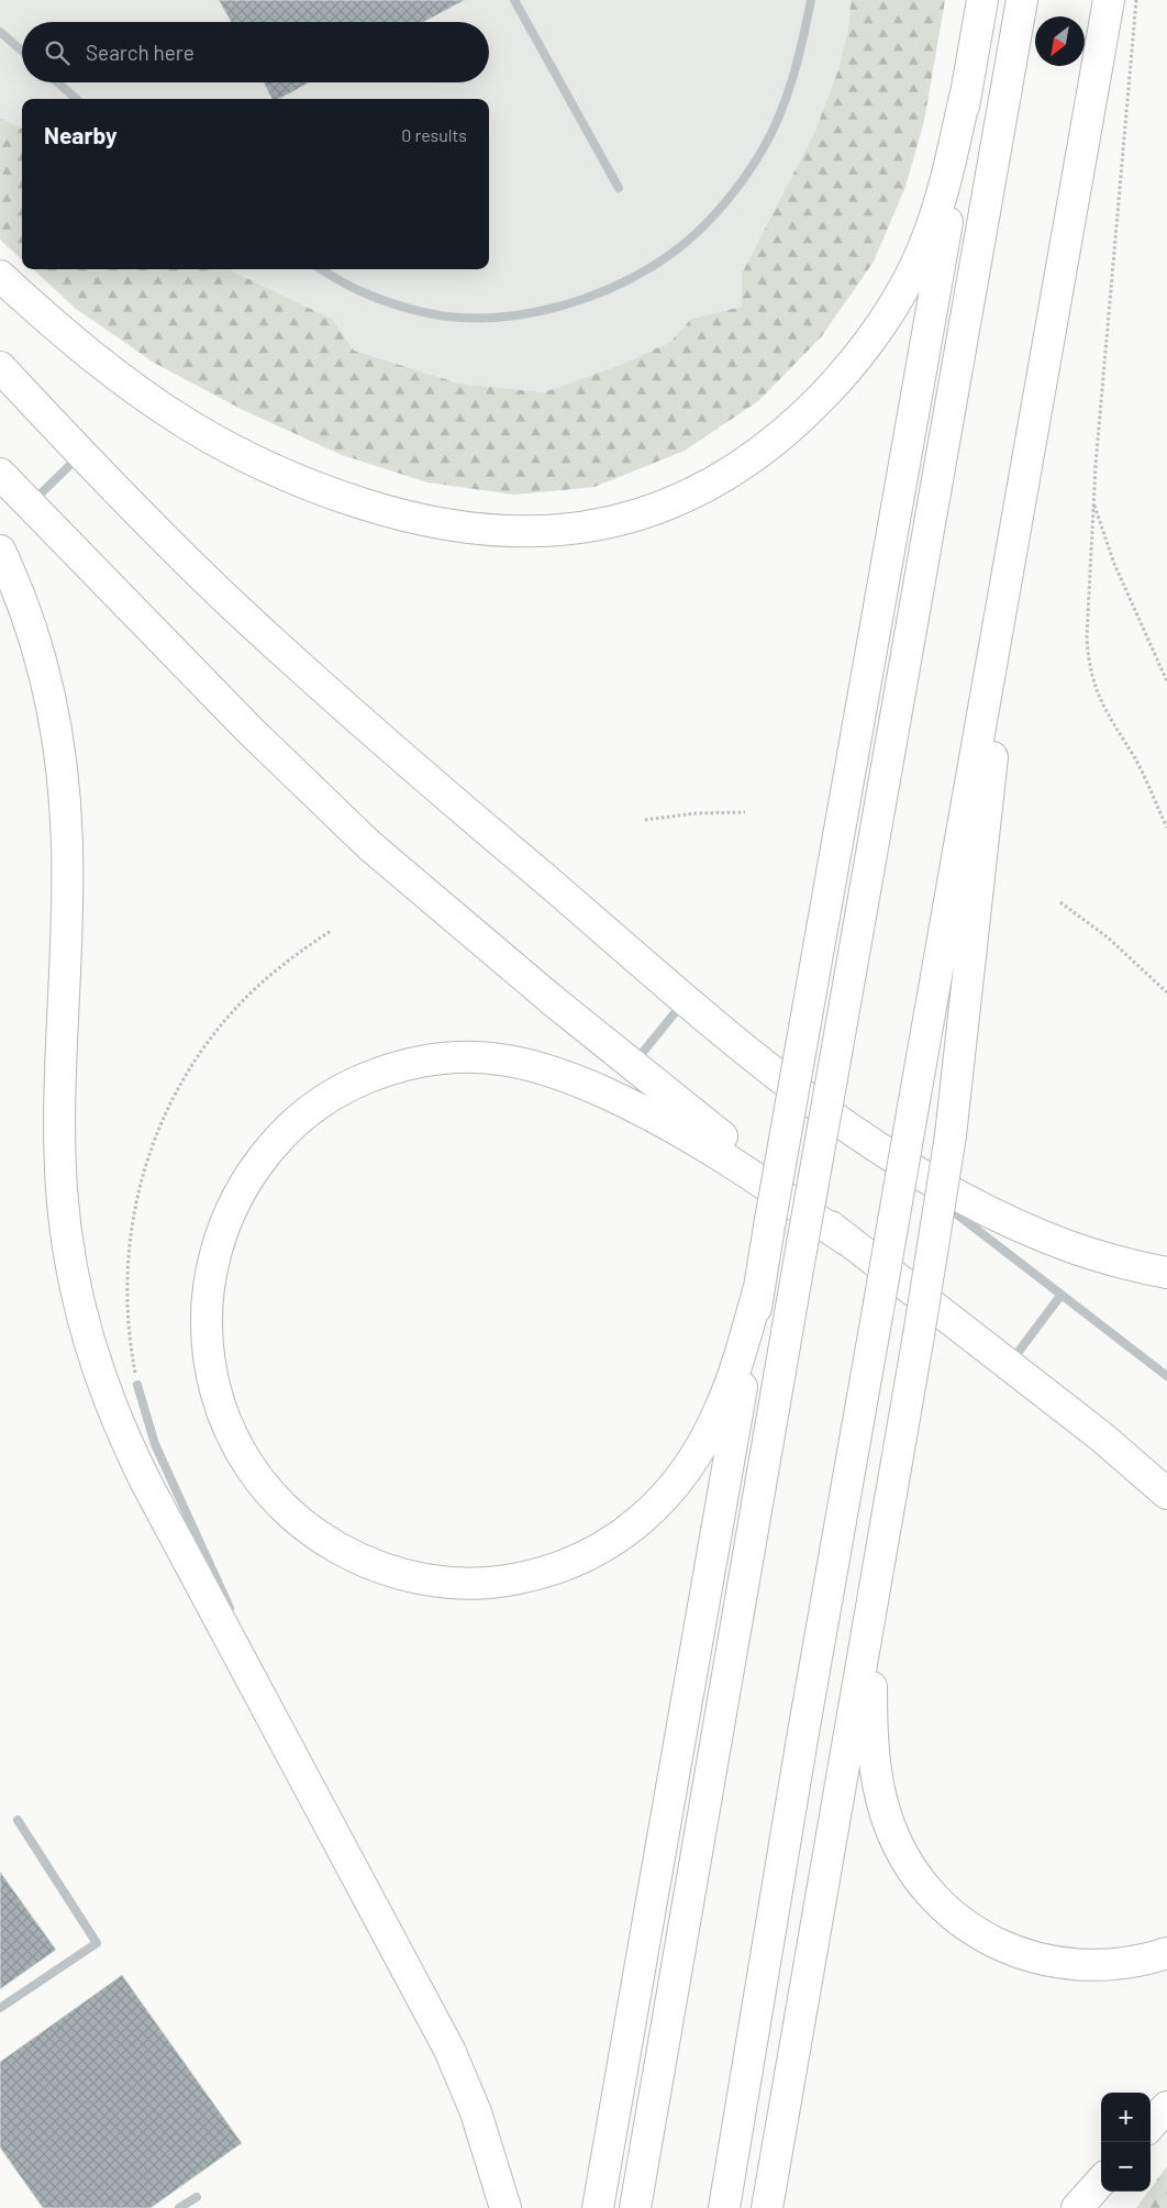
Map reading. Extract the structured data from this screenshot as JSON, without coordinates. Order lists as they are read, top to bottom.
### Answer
{
  "north": "bottom left",
  "page": {
    "search": "Search here",
    "heading": ["Nearby", "0 results"],
    "map_buttons": ["+", "−"]
  }
}
